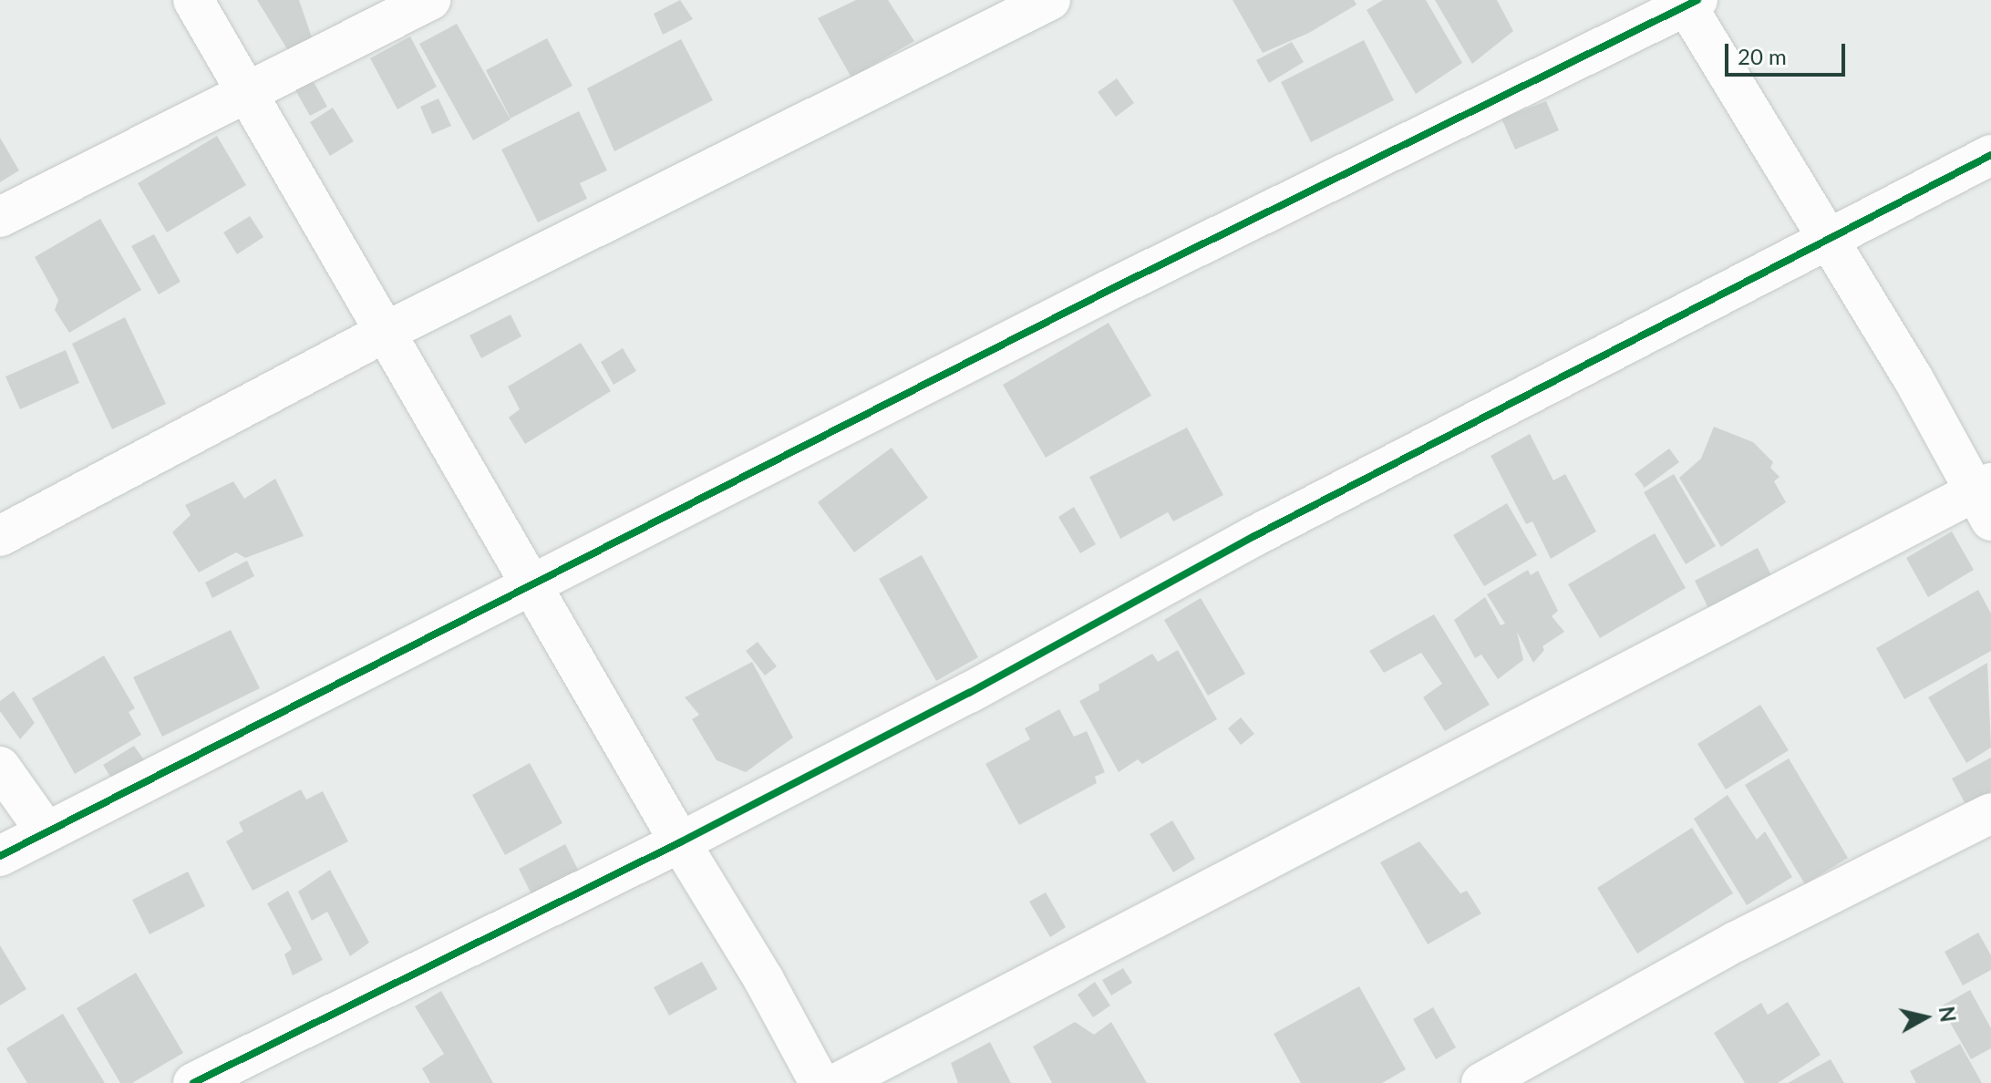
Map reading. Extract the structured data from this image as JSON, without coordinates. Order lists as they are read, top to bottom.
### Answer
{
  "scale_bar": "20 m",
  "north": "right"
}
